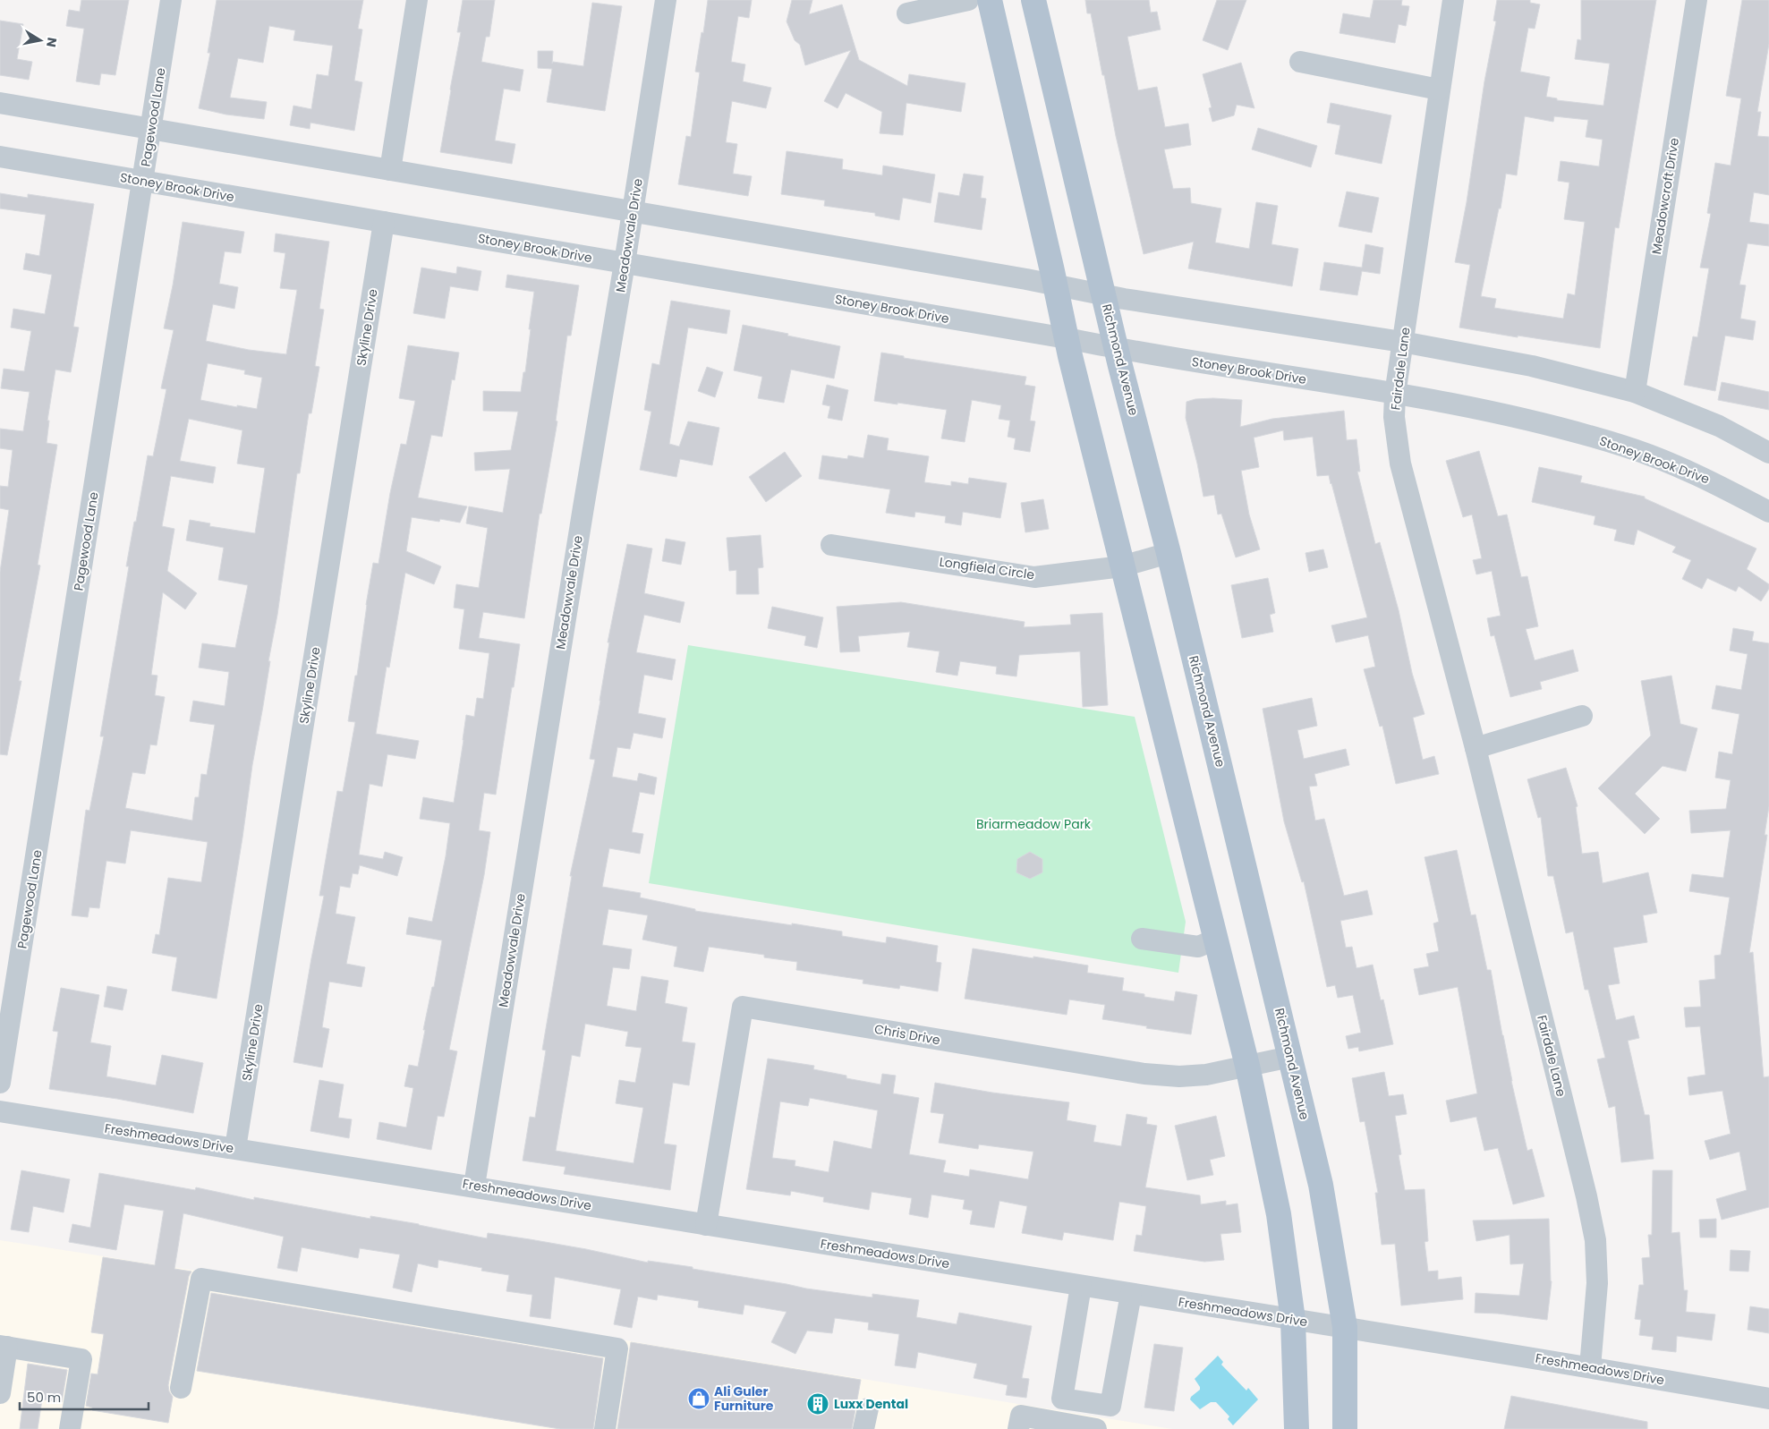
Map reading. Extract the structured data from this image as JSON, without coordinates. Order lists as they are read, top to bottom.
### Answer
{
  "streets": {
    "main road": ["Richmond Avenue"],
    "street": [
      "Pagewood Lane",
      "Stoney Brook Drive",
      "Meadowcroft Drive",
      "Meadowvale Drive",
      "Skyline Drive",
      "Fairdale Lane",
      "Longfield Circle",
      "Chris Drive",
      "Freshmeadows Drive"
    ]
  },
  "crossings": [
    ["Pagewood Lane", "Stoney Brook Drive"],
    ["Stoney Brook Drive", "Meadowvale Drive"],
    ["Stoney Brook Drive", "Skyline Drive"],
    ["Stoney Brook Drive", "Richmond Avenue"],
    ["Stoney Brook Drive", "Fairdale Lane"],
    ["Meadowvale Drive", "Freshmeadows Drive"],
    ["Skyline Drive", "Freshmeadows Drive"],
    ["Richmond Avenue", "Longfield Circle"],
    ["Richmond Avenue", "Chris Drive"],
    ["Richmond Avenue", "Freshmeadows Drive"],
    ["Fairdale Lane", "Freshmeadows Drive"],
    ["Chris Drive", "Freshmeadows Drive"]
  ],
  "parks": ["Briarmeadow Park"],
  "places": {
    "shop": ["Ali Guler Furniture"],
    "building": ["Luxx Dental"]
  },
  "scale_bar": "50 m",
  "north": "right"
}
